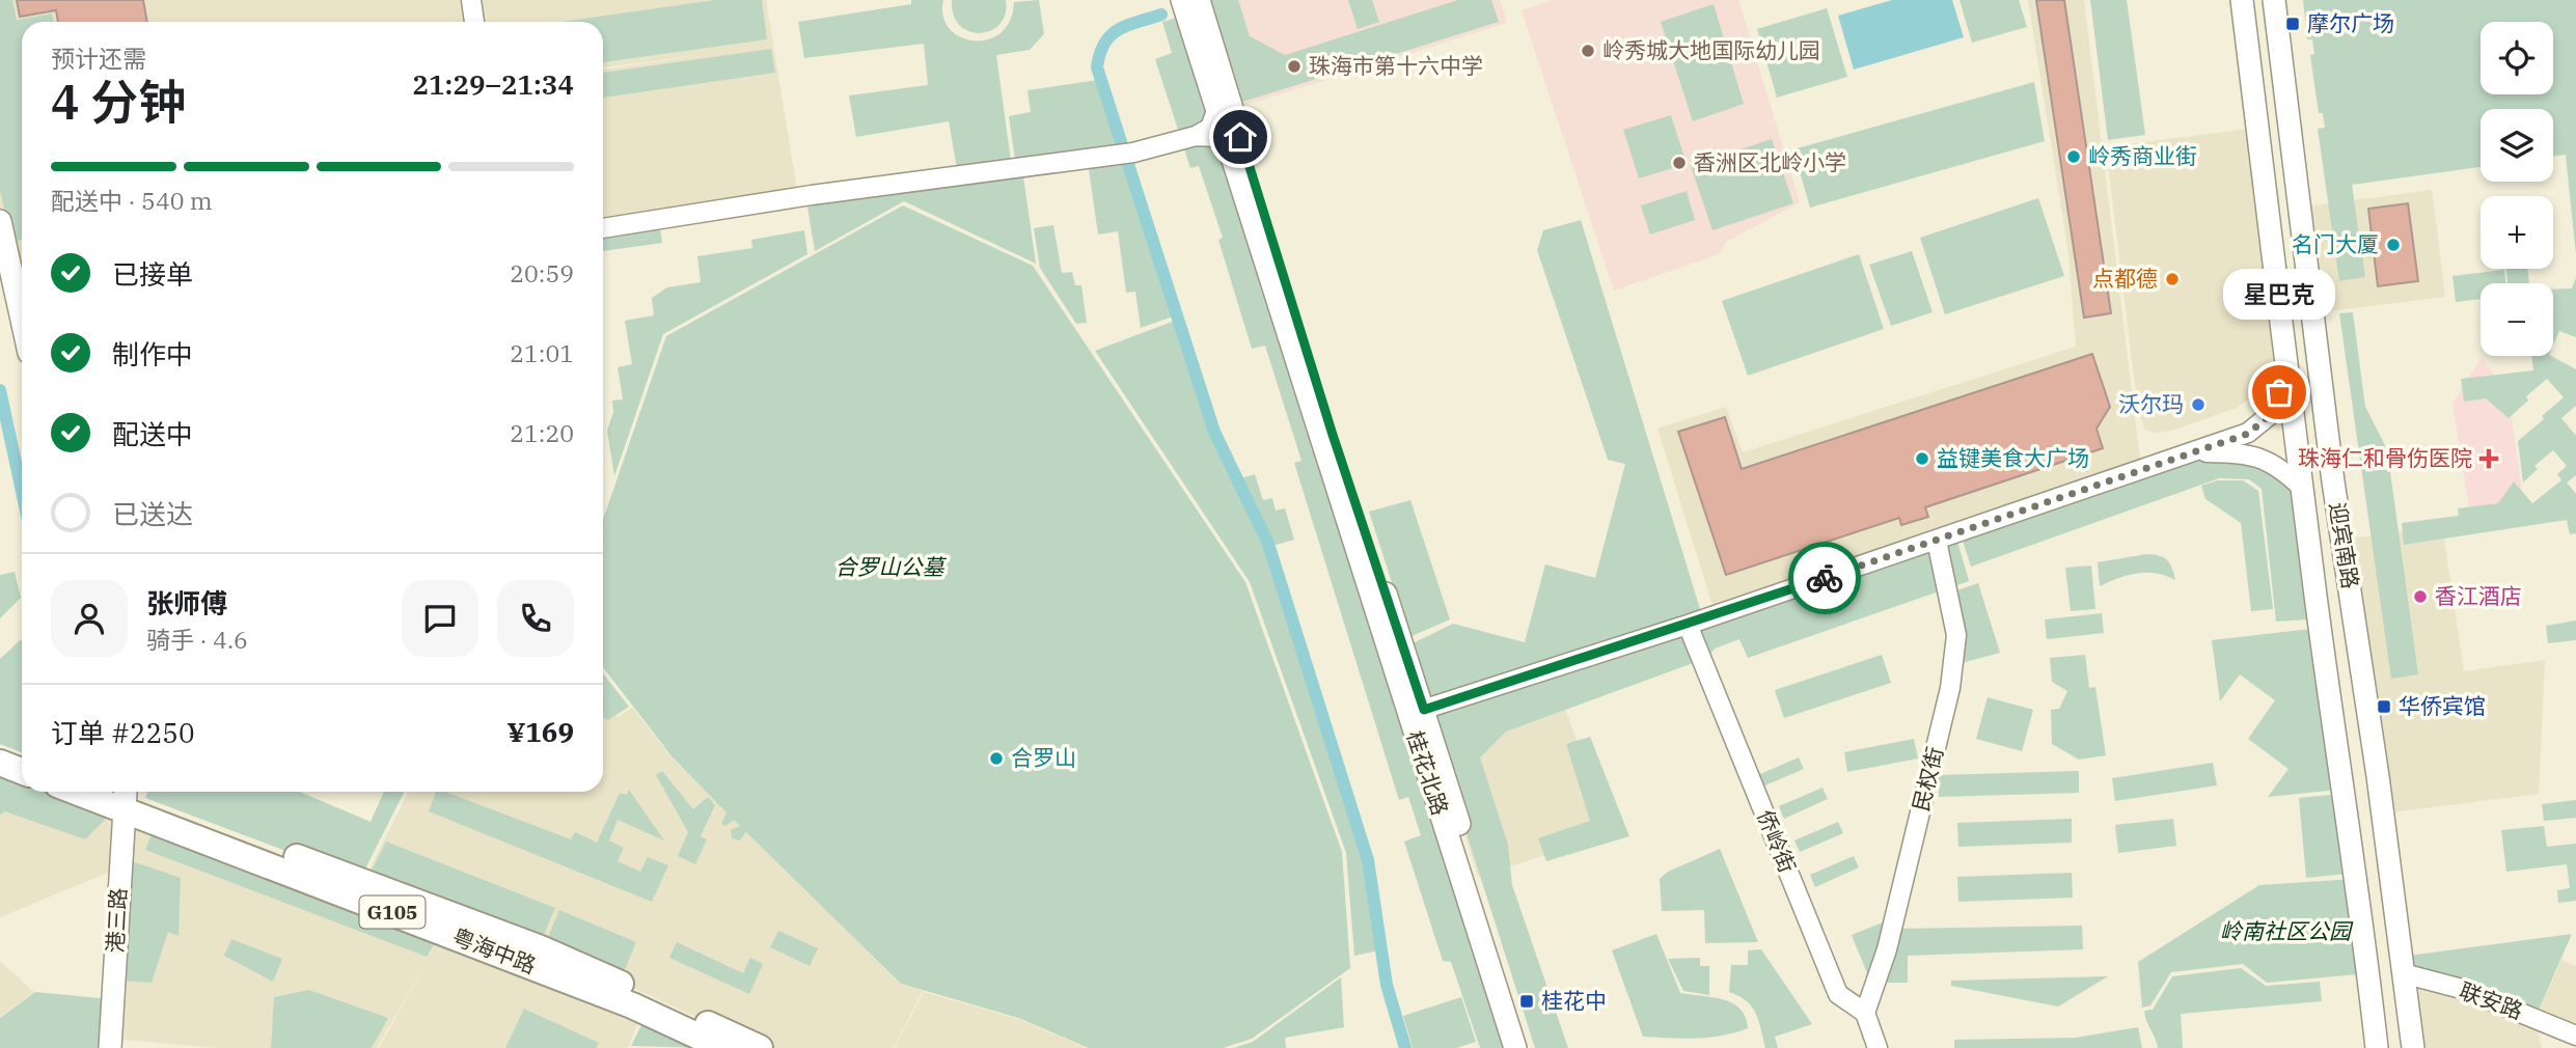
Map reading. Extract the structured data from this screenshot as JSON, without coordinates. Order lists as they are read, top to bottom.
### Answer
{
  "streets": {
    "highway": ["G105", "粤海中路"],
    "main road": ["迎宾南路", "桂花北路", "港三路"],
    "street": ["民权街", "侨岭街", "联安路"]
  },
  "crossings": [
    ["迎宾南路", "联安路"],
    ["民权街", "侨岭街"],
    ["港三路", "粤海中路"]
  ],
  "parks": ["合罗山公墓", "岭南社区公园"],
  "places": {
    "transit": ["摩尔广场", "华侨宾馆", "桂花中"],
    "other": [
      "岭秀城大地国际幼儿园",
      "珠海市第十六中学",
      "岭秀商业街",
      "香洲区北岭小学",
      "名门大厦",
      "点都德",
      "星巴克",
      "沃尔玛",
      "益键美食大广场",
      "香江酒店",
      "合罗山"
    ],
    "health": ["珠海仁和骨伤医院"]
  },
  "page": {
    "map_buttons": ["+", "−"],
    "heading": ["4 分钟", "预计还需", "21:29–21:34"],
    "panel": [
      "张师傅",
      "骑手 · 4.6",
      "订单 #2250",
      "¥169"
    ],
    "bar": "配送中 · 540 m",
    "list": [
      ["已接单", "20:59"],
      ["制作中", "21:01"],
      ["配送中", "21:20"],
      "已送达"
    ],
    "bubble": "星巴克"
  }
}
